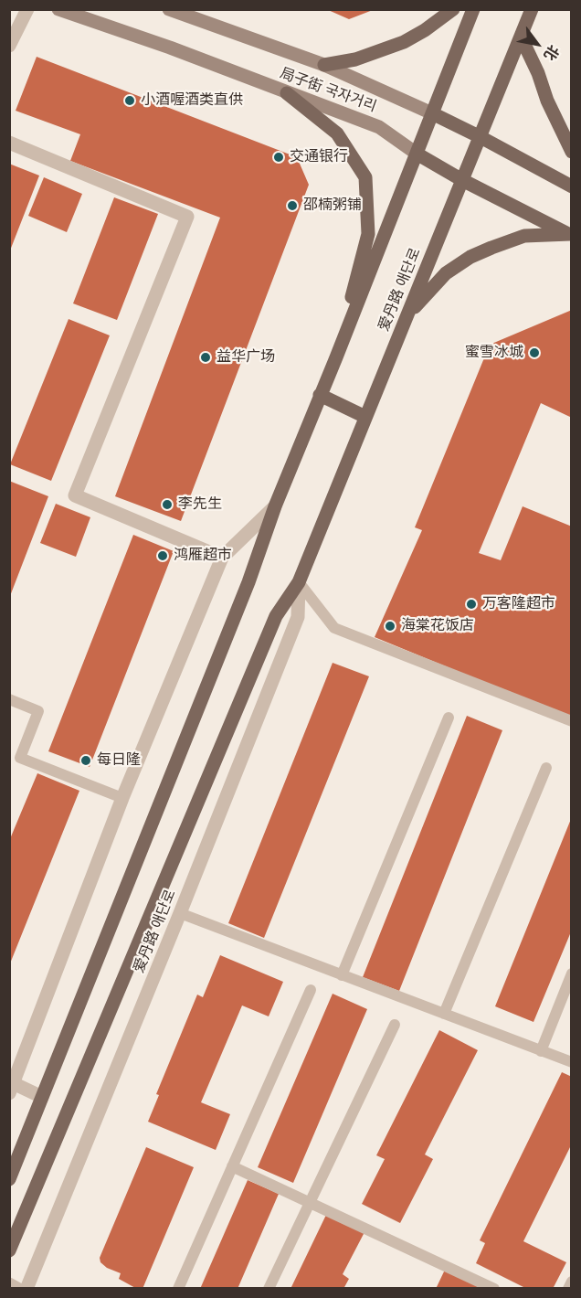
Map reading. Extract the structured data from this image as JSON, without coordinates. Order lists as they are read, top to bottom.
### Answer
{
  "streets": {
    "main road": ["局子街 국자거리", "爱丹路 애단로"]
  },
  "crossings": [
    ["局子街 국자거리", "爱丹路 애단로"]
  ],
  "places": [
    "小酒喔酒类直供",
    "交通银行",
    "邵楠粥铺",
    "蜜雪冰城",
    "益华广场",
    "李先生",
    "鸿雁超市",
    "万客隆超市",
    "海棠花饭店",
    "每日隆"
  ],
  "north": "bottom right"
}
